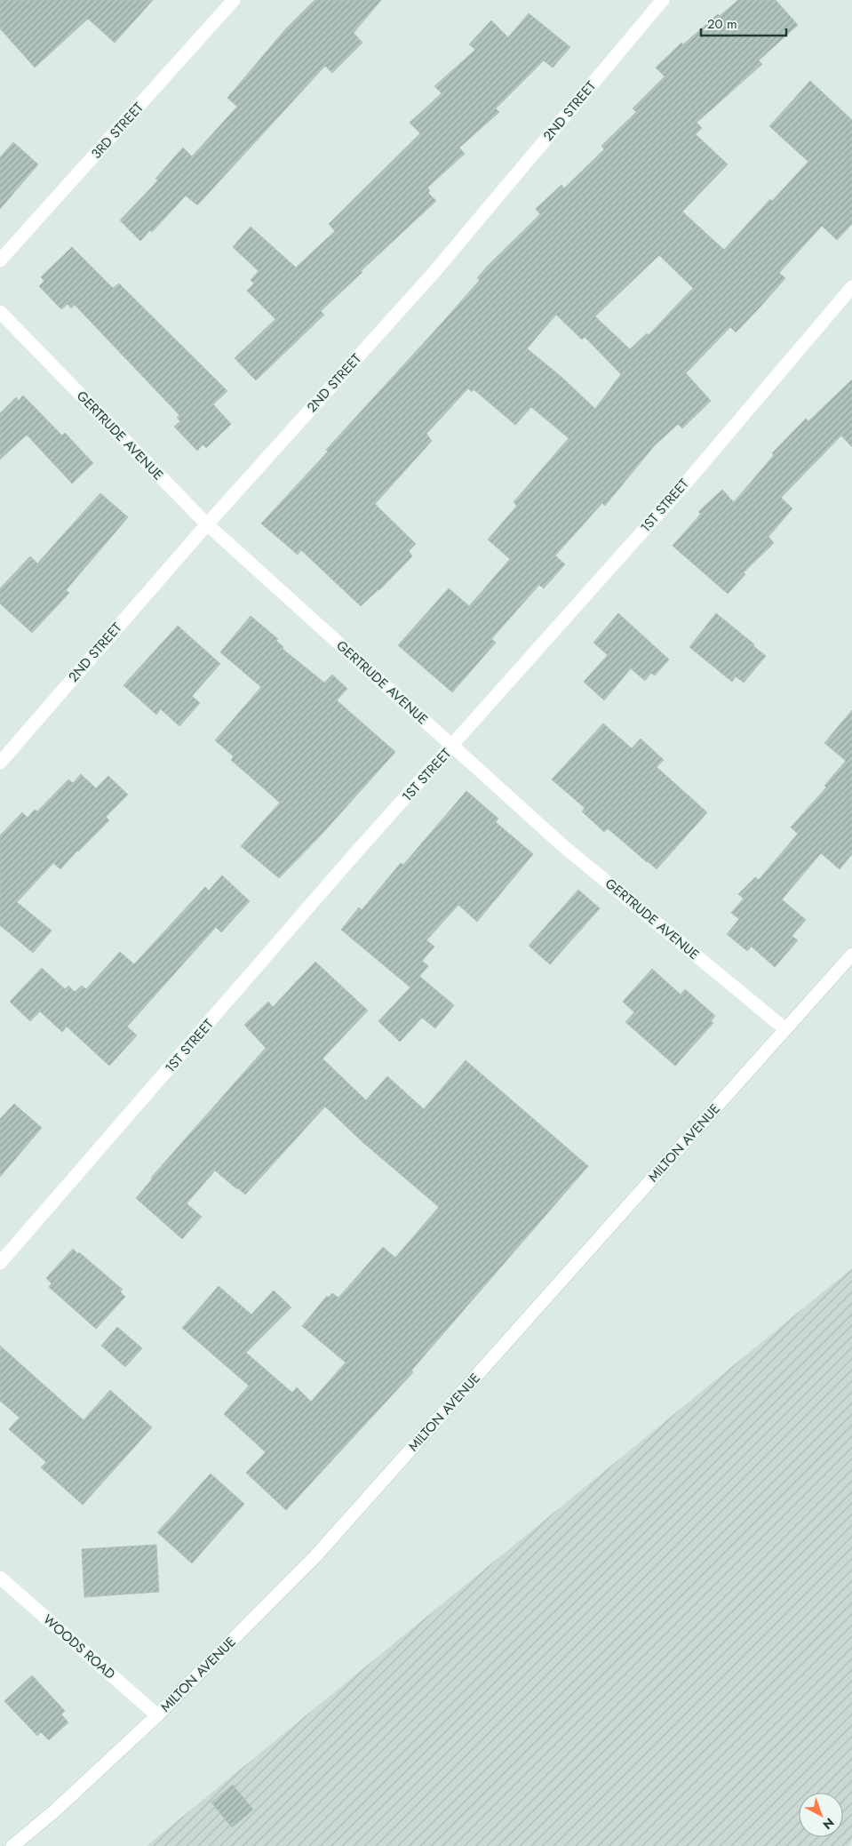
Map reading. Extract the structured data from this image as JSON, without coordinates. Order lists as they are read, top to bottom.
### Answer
{
  "streets": {
    "street": [
      "2ND STREET",
      "3RD STREET",
      "GERTRUDE AVENUE",
      "1ST STREET",
      "MILTON AVENUE",
      "WOODS ROAD"
    ]
  },
  "crossings": [
    ["2ND STREET", "GERTRUDE AVENUE"],
    ["GERTRUDE AVENUE", "1ST STREET"],
    ["GERTRUDE AVENUE", "MILTON AVENUE"],
    ["MILTON AVENUE", "WOODS ROAD"]
  ],
  "scale_bar": "20 m",
  "north": "bottom right"
}
